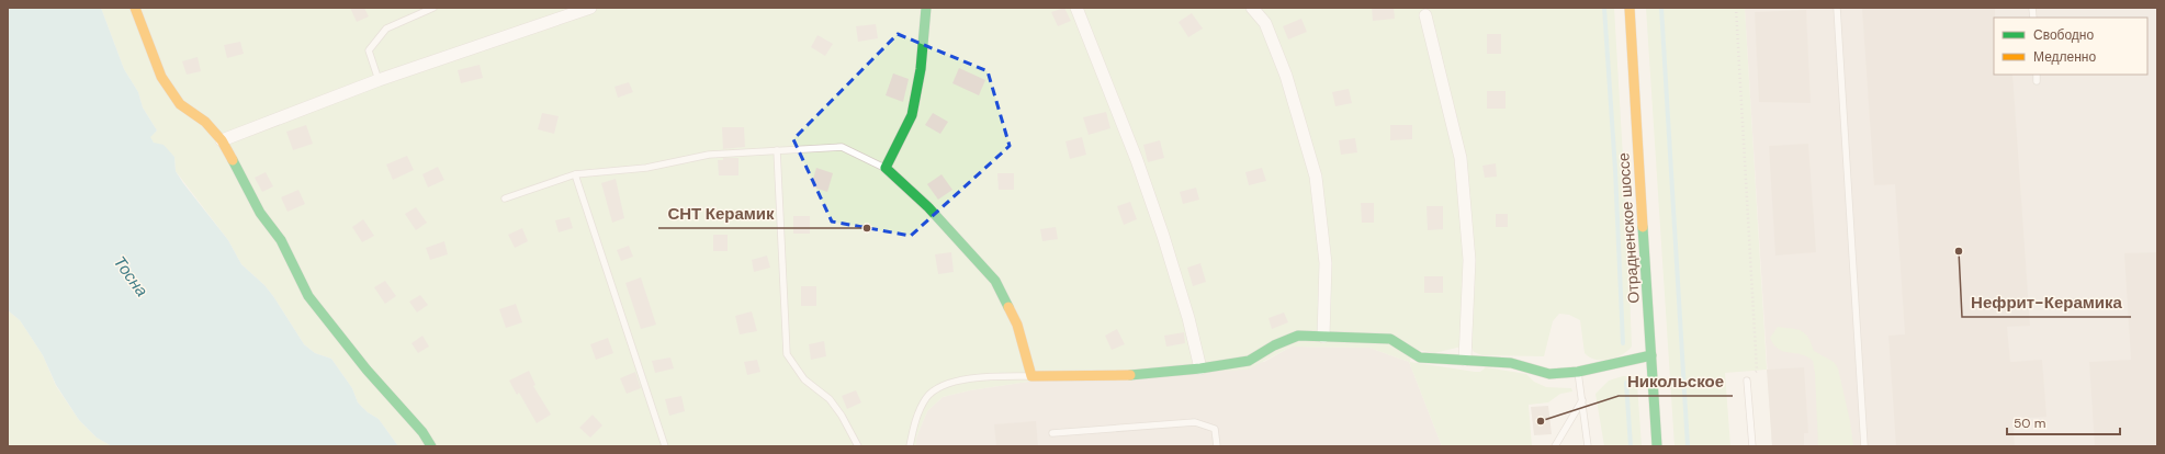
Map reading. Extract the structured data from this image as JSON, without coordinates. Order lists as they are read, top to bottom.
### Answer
{
  "streets": {
    "street": ["Отрадненское шоссе"]
  },
  "water": ["Тосна"],
  "places": ["СНТ Керамик", "Нефрит-Керамика", "Никольское"],
  "legend": ["Свободно", "Медленно"],
  "scale_bar": "50 m"
}
